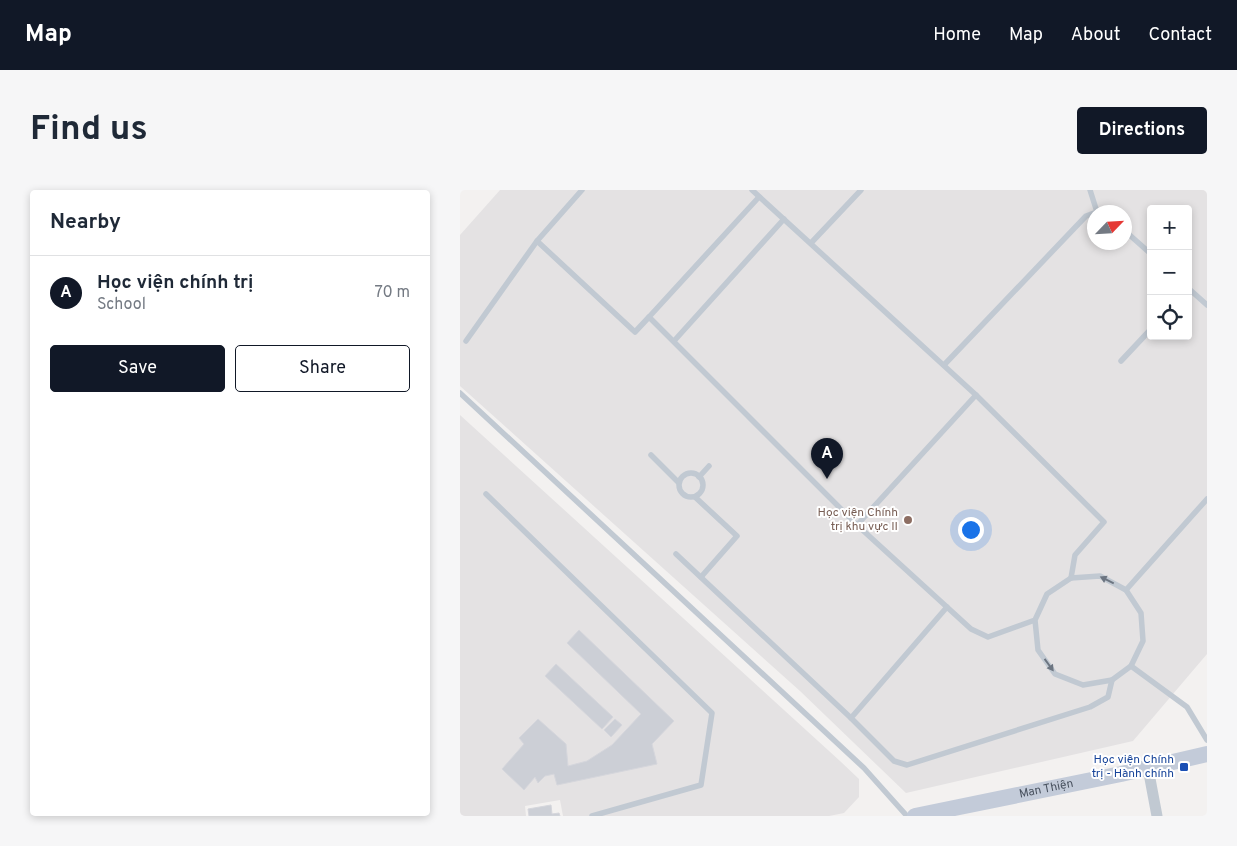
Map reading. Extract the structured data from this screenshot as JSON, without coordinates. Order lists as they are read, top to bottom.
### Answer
{
  "streets": {
    "street": ["Man Thiện"]
  },
  "places": {
    "other": ["Học viện Chính trị khu vực II"],
    "transit": ["Học viện Chính trị - Hành chính"]
  },
  "north": "top right",
  "page": {
    "header": "Map",
    "nav": [
      "Home",
      "Map",
      "About",
      "Contact"
    ],
    "buttons": [
      "Directions",
      ["Save", "Share"]
    ],
    "title": "Find us",
    "heading": "Nearby",
    "map_buttons": ["+", "−"],
    "list": [
      {
        "mark": "A",
        "name": "Học viện chính trị",
        "note": "School",
        "value": "70 m"
      }
    ],
    "pins": "A"
  }
}
